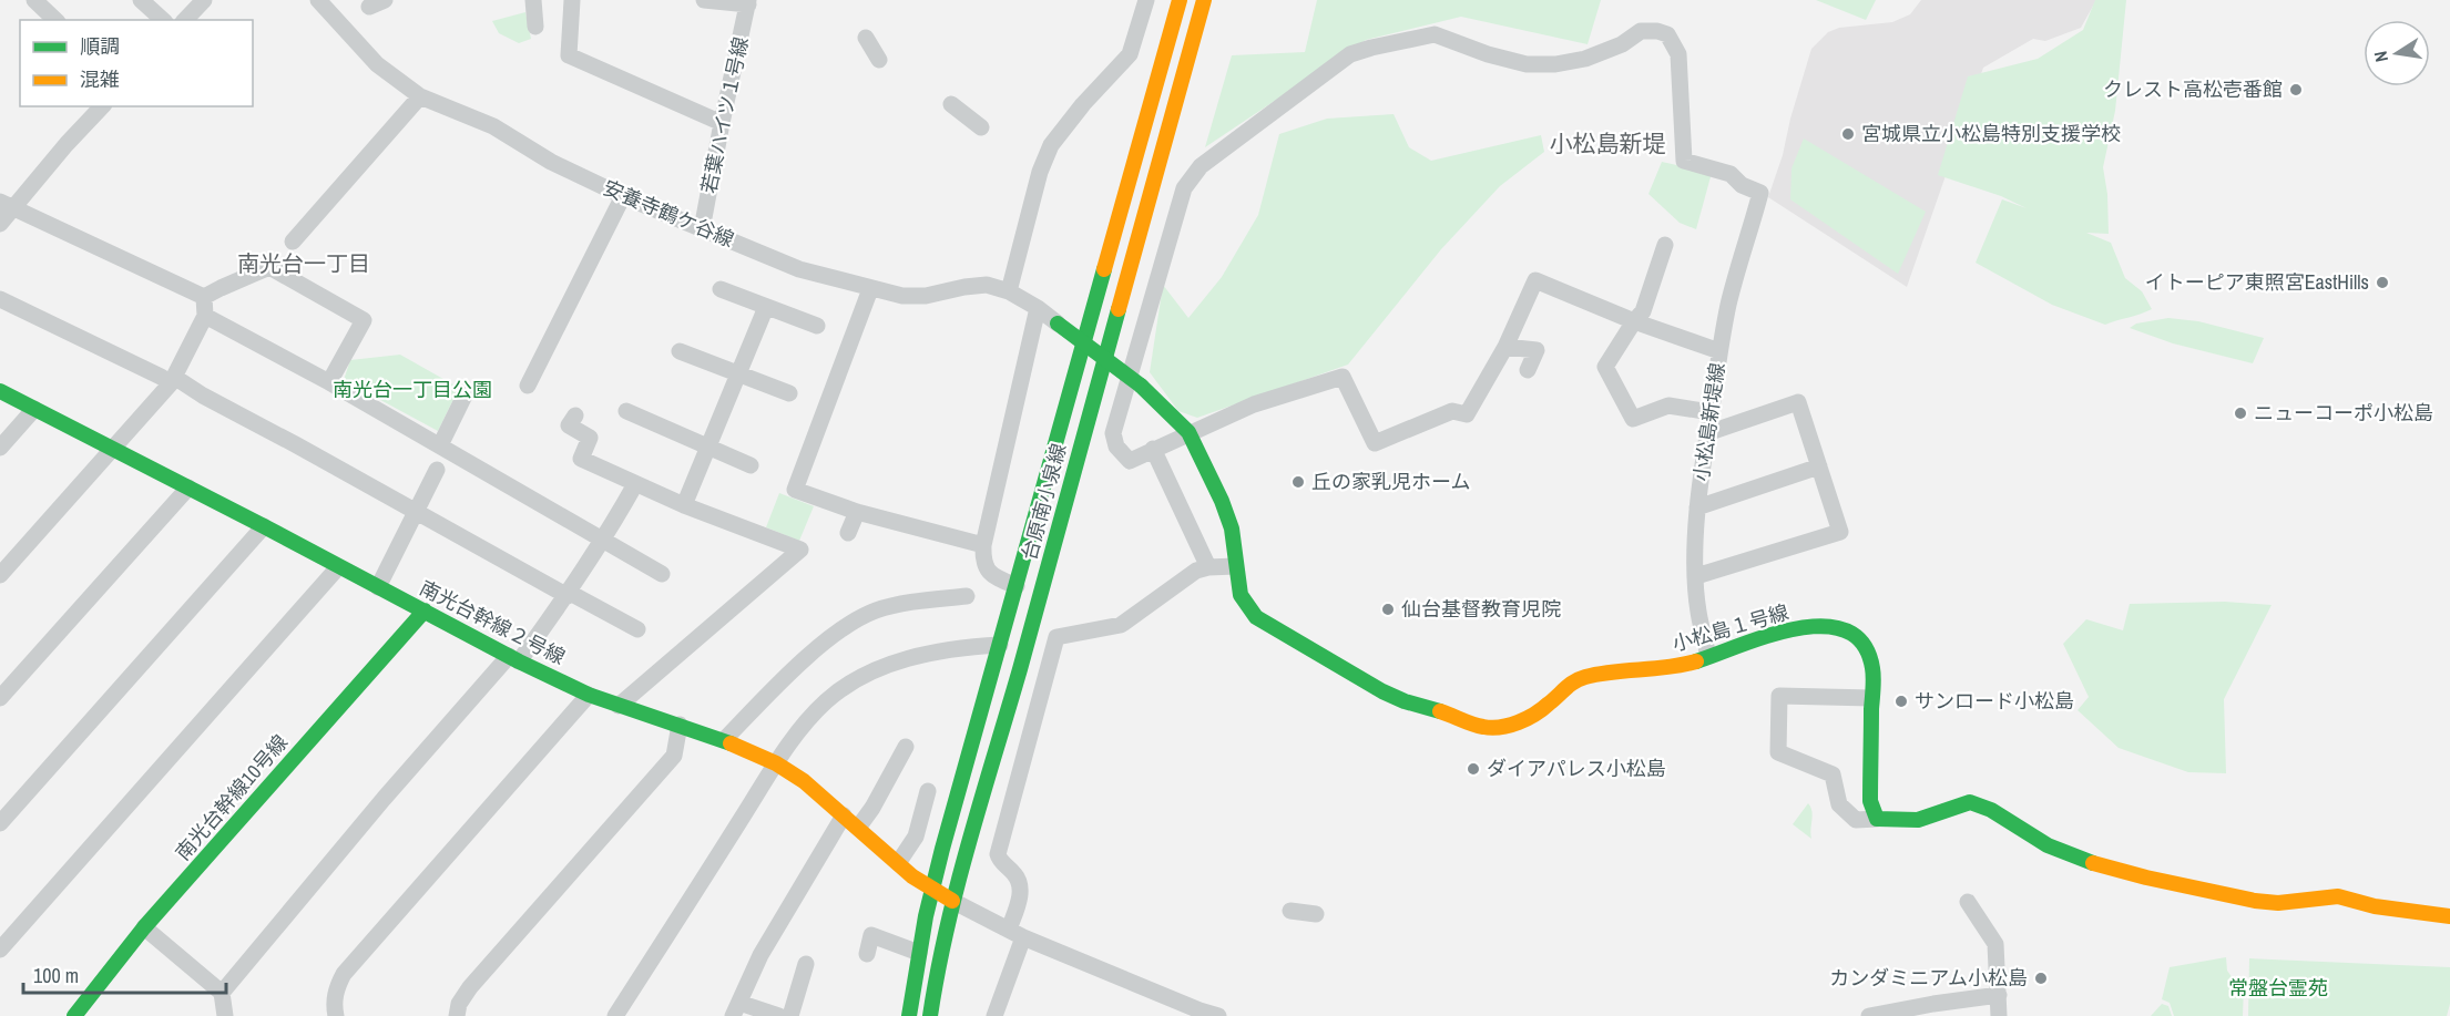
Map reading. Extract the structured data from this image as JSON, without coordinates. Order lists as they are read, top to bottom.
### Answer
{
  "streets": {
    "street": [
      "若葉ハイツ１号線",
      "安養寺鶴ケ谷線",
      "小松島新堤線",
      "台原南小泉線",
      "南光台幹線２号線",
      "小松島１号線",
      "南光台幹線10号線"
    ]
  },
  "crossings": [
    ["若葉ハイツ１号線", "安養寺鶴ケ谷線"],
    ["安養寺鶴ケ谷線", "小松島１号線"],
    ["小松島新堤線", "小松島１号線"],
    ["台原南小泉線", "南光台幹線２号線"],
    ["南光台幹線２号線", "南光台幹線10号線"]
  ],
  "districts": ["小松島新堤", "南光台一丁目"],
  "parks": ["南光台一丁目公園", "常盤台霊苑"],
  "places": [
    "クレスト高松壱番館",
    "宮城県立小松島特別支援学校",
    "イトーピア東照宮EastHills",
    "ニューコーポ小松島",
    "丘の家乳児ホーム",
    "仙台基督教育児院",
    "サンロード小松島",
    "ダイアパレス小松島",
    "カンダミニアム小松島"
  ],
  "legend": ["順調", "混雑"],
  "scale_bar": "100 m",
  "north": "left"
}
